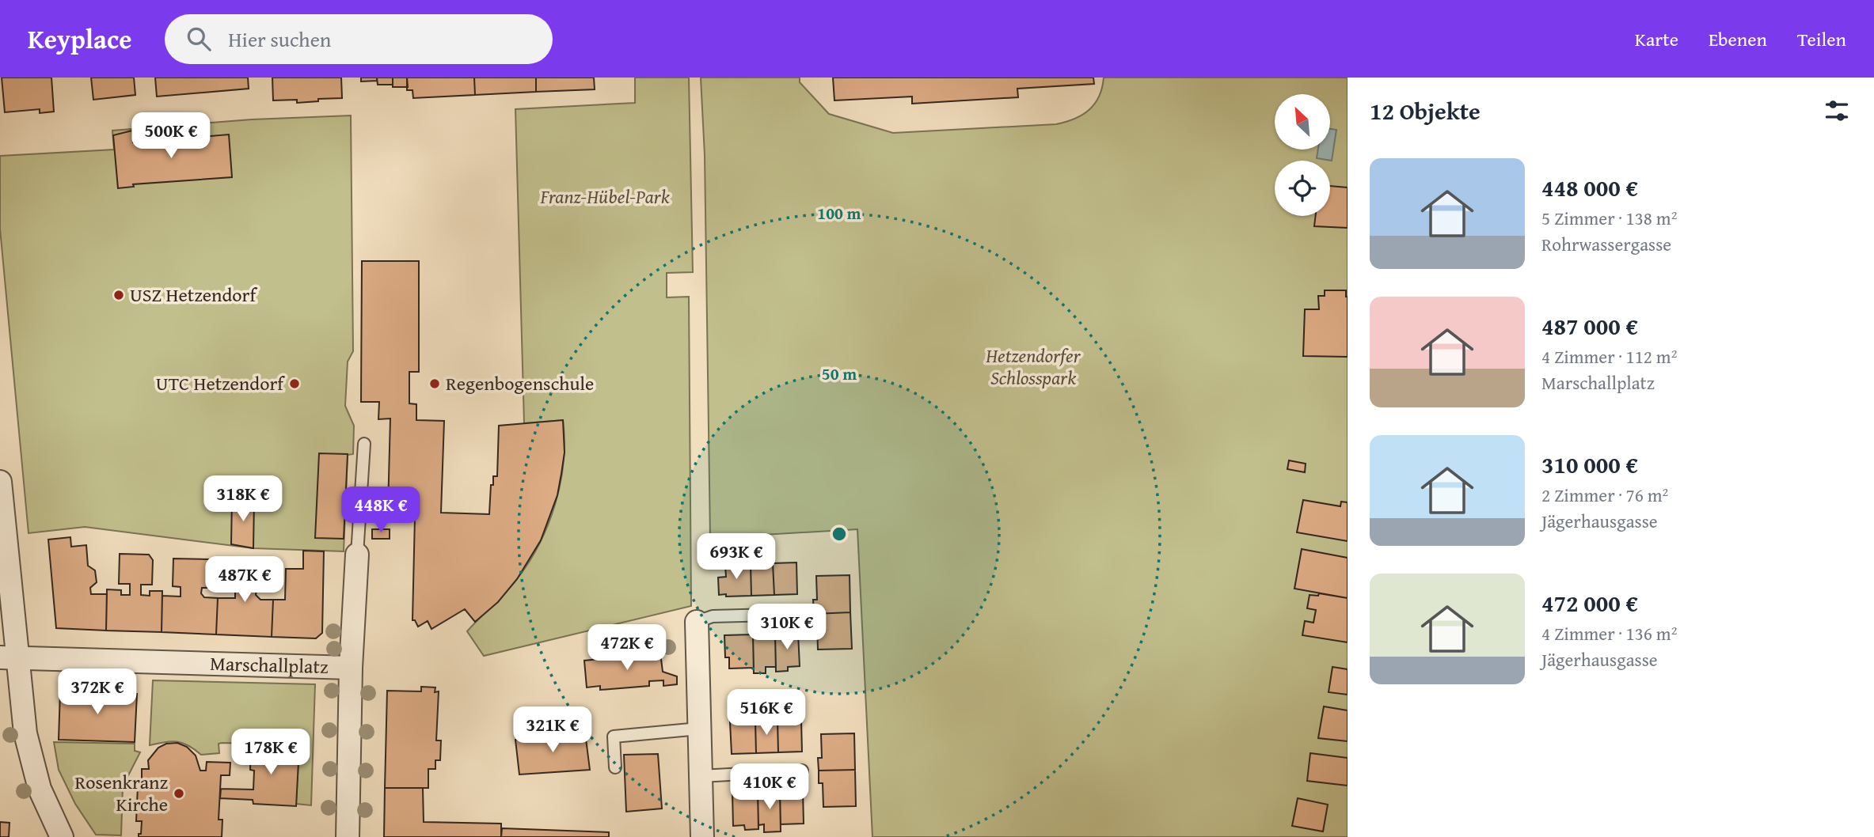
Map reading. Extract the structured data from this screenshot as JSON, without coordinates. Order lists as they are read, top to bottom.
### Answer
{
  "streets": {
    "street": ["Marschallplatz"]
  },
  "parks": ["Franz-Hübel-Park", "Hetzendorfer Schlosspark"],
  "places": [
    "USZ Hetzendorf",
    "UTC Hetzendorf",
    "Regenbogenschule",
    "Rosenkranz Kirche"
  ],
  "north": "top left",
  "page": {
    "header": "Keyplace",
    "search": "Hier suchen",
    "nav": ["Karte", "Ebenen", "Teilen"],
    "heading": "12 Objekte",
    "price": [
      "500K €",
      "318K €",
      "448K €",
      "693K €",
      "487K €",
      "310K €",
      "472K €",
      "372K €",
      "516K €",
      "321K €",
      "178K €",
      "410K €"
    ],
    "list": [
      {
        "name": "448 000 €",
        "note": "5 Zimmer · 138 m² · Rohrwassergasse"
      },
      {
        "name": "487 000 €",
        "note": "4 Zimmer · 112 m² · Marschallplatz"
      },
      {
        "name": "310 000 €",
        "note": "2 Zimmer · 76 m² · Jägerhausgasse"
      },
      {
        "name": "472 000 €",
        "note": "4 Zimmer · 136 m² · Jägerhausgasse"
      }
    ]
  },
  "rings": ["100 m", "50 m"]
}
